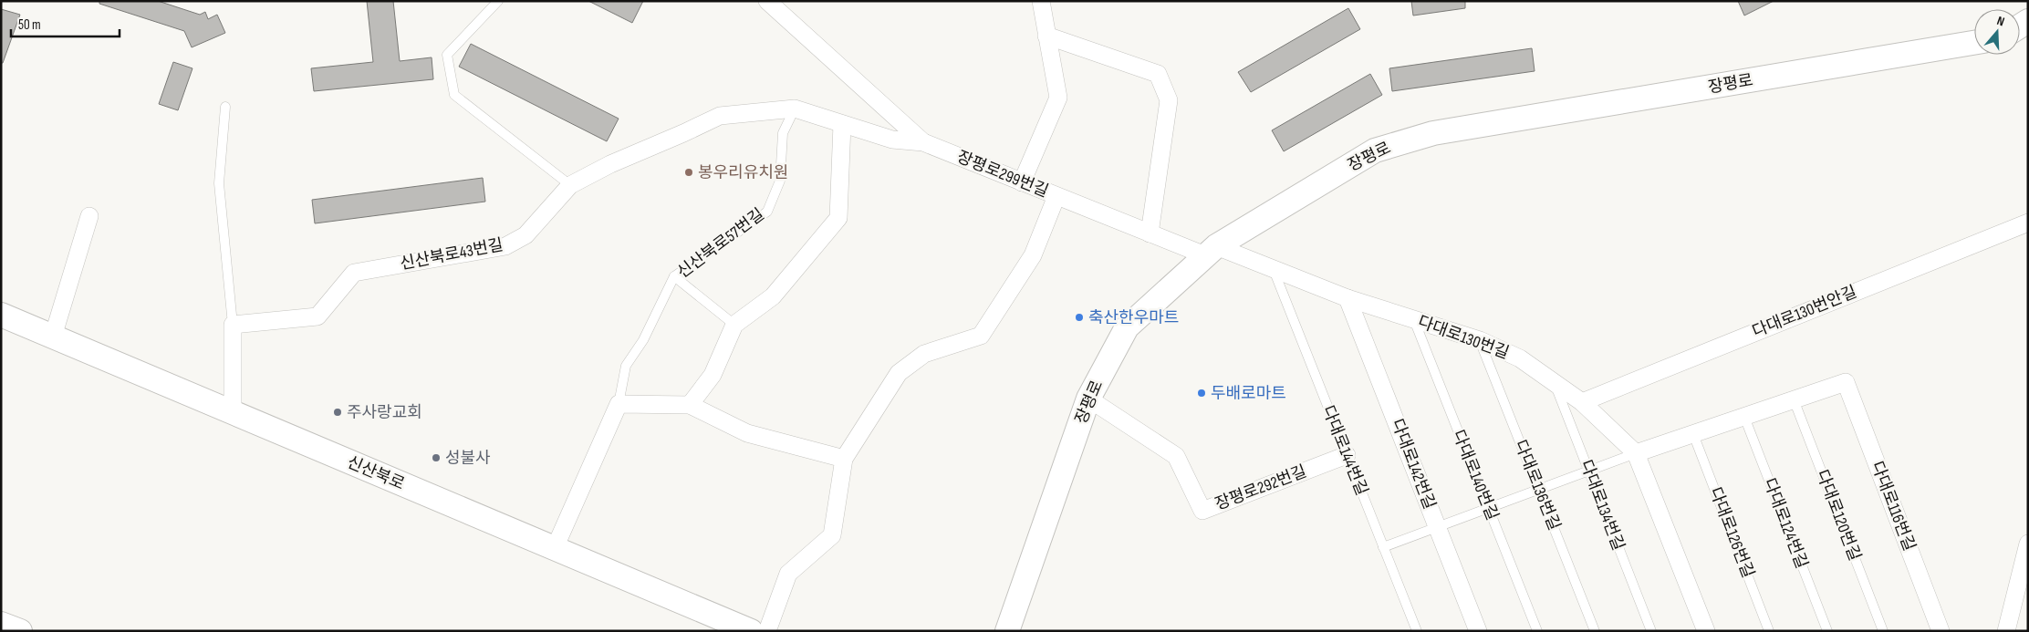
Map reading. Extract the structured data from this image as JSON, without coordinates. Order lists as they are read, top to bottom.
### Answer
{
  "streets": {
    "main road": ["장평로", "신산북로"],
    "street": [
      "장평로299번길",
      "신산북로57번길",
      "신산북로43번길",
      "다대로130번안길",
      "다대로130번길",
      "다대로142번길",
      "장평로292번길",
      "다대로116번길"
    ],
    "lane": [
      "다대로144번길",
      "다대로140번길",
      "다대로136번길",
      "다대로134번길",
      "다대로120번길",
      "다대로124번길",
      "다대로126번길"
    ]
  },
  "crossings": [
    ["장평로", "장평로299번길"],
    ["장평로", "다대로130번길"],
    ["장평로", "장평로292번길"],
    ["장평로299번길", "신산북로57번길"],
    ["장평로299번길", "신산북로43번길"],
    ["장평로299번길", "다대로130번길"],
    ["신산북로57번길", "신산북로43번길"],
    ["신산북로57번길", "신산북로"],
    ["다대로130번안길", "다대로130번길"],
    ["다대로130번길", "다대로144번길"],
    ["다대로130번길", "다대로142번길"],
    ["다대로130번길", "다대로140번길"],
    ["다대로130번길", "다대로136번길"],
    ["다대로130번길", "다대로134번길"],
    ["다대로144번길", "장평로292번길"],
    ["다대로116번길", "다대로120번길"]
  ],
  "places": [
    "봉우리유치원",
    "축산한우마트",
    "두배로마트",
    "주사랑교회",
    "성불사"
  ],
  "scale_bar": "50 m",
  "north": "top"
}
